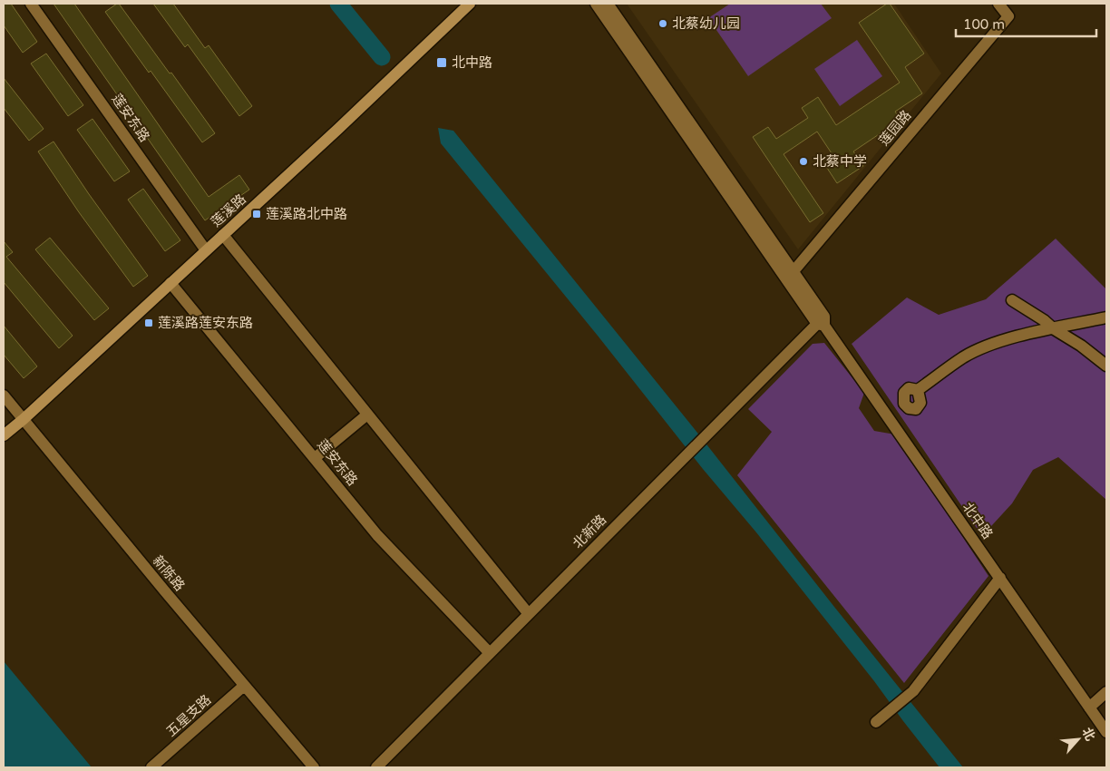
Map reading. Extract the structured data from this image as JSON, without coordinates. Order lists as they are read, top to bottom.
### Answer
{
  "streets": {
    "main road": ["莲溪路"],
    "street": [
      "莲安东路",
      "莲园路",
      "北中路",
      "北新路",
      "新陈路",
      "五星支路"
    ]
  },
  "crossings": [
    ["莲安东路", "莲溪路"],
    ["莲安东路", "北新路"],
    ["莲园路", "北中路"],
    ["莲溪路", "新陈路"],
    ["北中路", "北新路"],
    ["新陈路", "五星支路"]
  ],
  "places": {
    "other": ["北蔡幼儿园", "北蔡中学"],
    "transit": ["北中路", "莲溪路北中路", "莲溪路莲安东路"]
  },
  "scale_bar": "100 m",
  "north": "top right"
}
